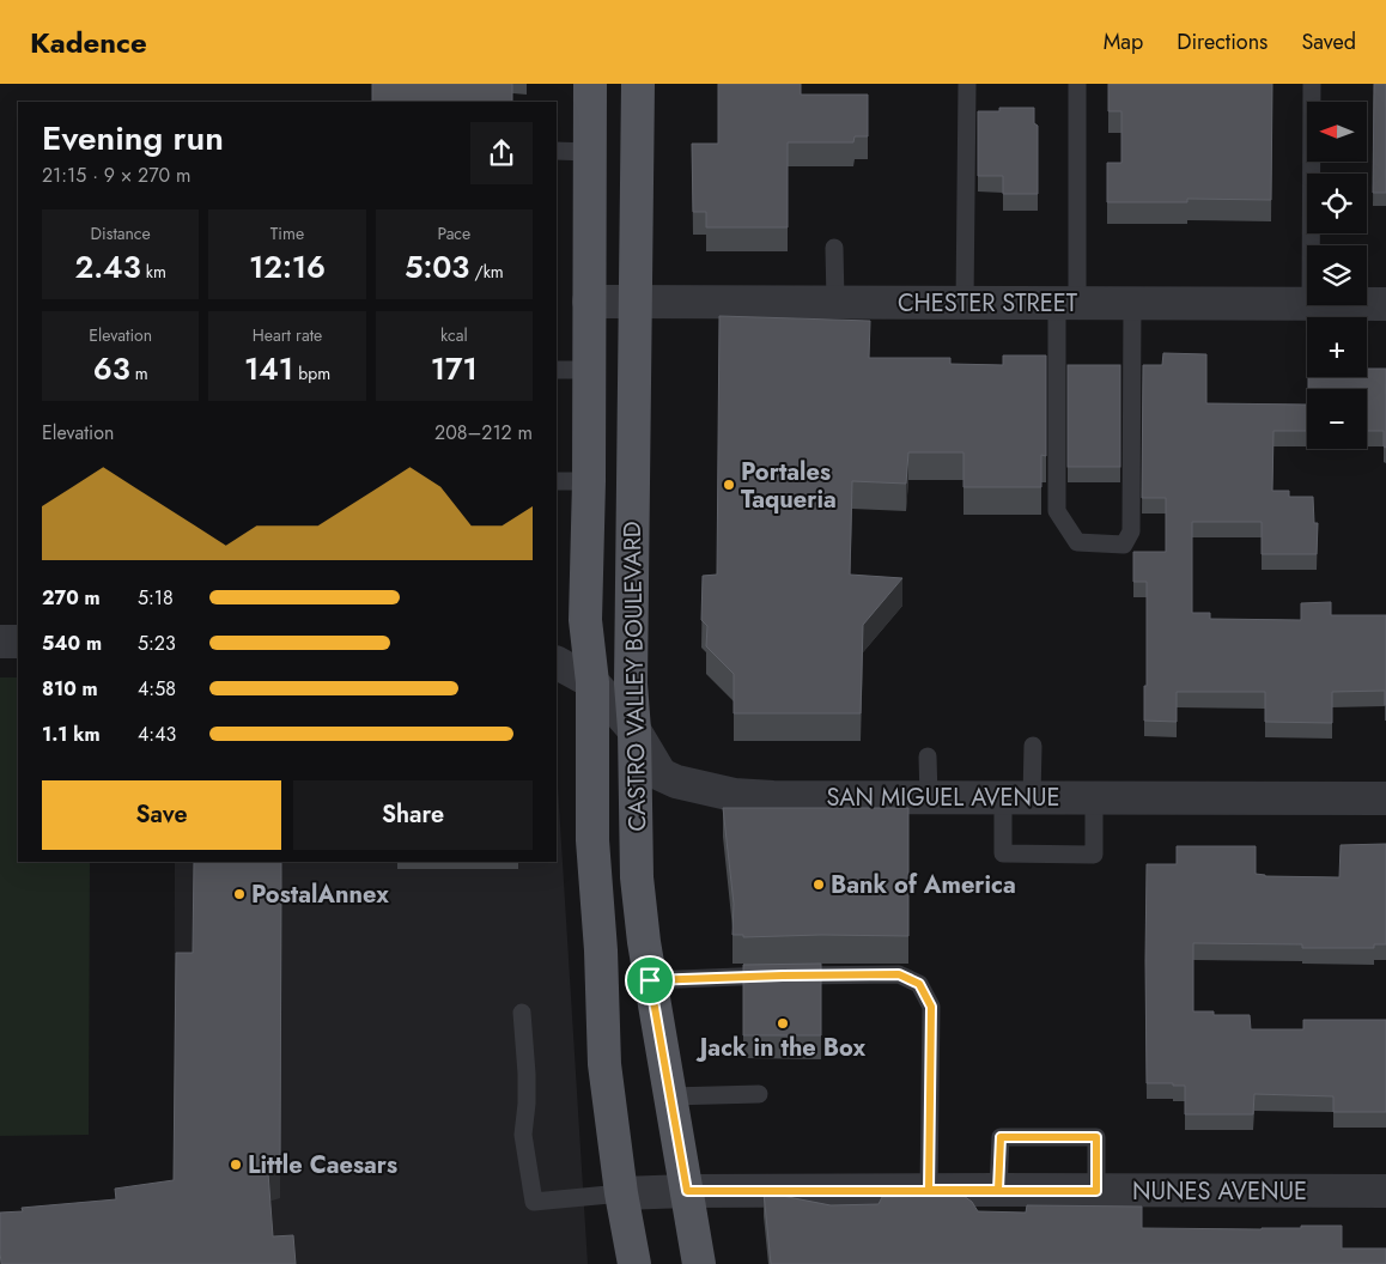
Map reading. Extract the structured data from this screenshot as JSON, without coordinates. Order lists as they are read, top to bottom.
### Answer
{
  "streets": {
    "main road": ["CASTRO VALLEY BOULEVARD"],
    "street": ["CHESTER STREET", "SAN MIGUEL AVENUE", "NUNES AVENUE"]
  },
  "crossings": [
    ["CHESTER STREET", "CASTRO VALLEY BOULEVARD"],
    ["CASTRO VALLEY BOULEVARD", "SAN MIGUEL AVENUE"],
    ["CASTRO VALLEY BOULEVARD", "NUNES AVENUE"]
  ],
  "places": [
    "Portales Taqueria",
    "Bank of America",
    "PostalAnnex",
    "Jack in the Box",
    "Little Caesars"
  ],
  "north": "left",
  "page": {
    "header": "Kadence",
    "nav": ["Map", "Directions", "Saved"],
    "map_buttons": ["+", "−"],
    "heading": ["Evening run", "21:15 · 9 × 270 m"],
    "stats": [
      ["Distance", "2.43 km"],
      ["Time", "12:16"],
      ["Pace", "5:03 /km"],
      ["Elevation", "63 m"],
      ["Heart rate", "141 bpm"],
      ["kcal", "171"]
    ],
    "chart": ["Elevation", "208–212 m"],
    "list": [
      {
        "name": "270 m",
        "note": "5:18"
      },
      {
        "name": "540 m",
        "note": "5:23"
      },
      {
        "name": "810 m",
        "note": "4:58"
      },
      {
        "name": "1.1 km",
        "note": "4:43"
      }
    ],
    "buttons": ["Save", "Share"]
  }
}
